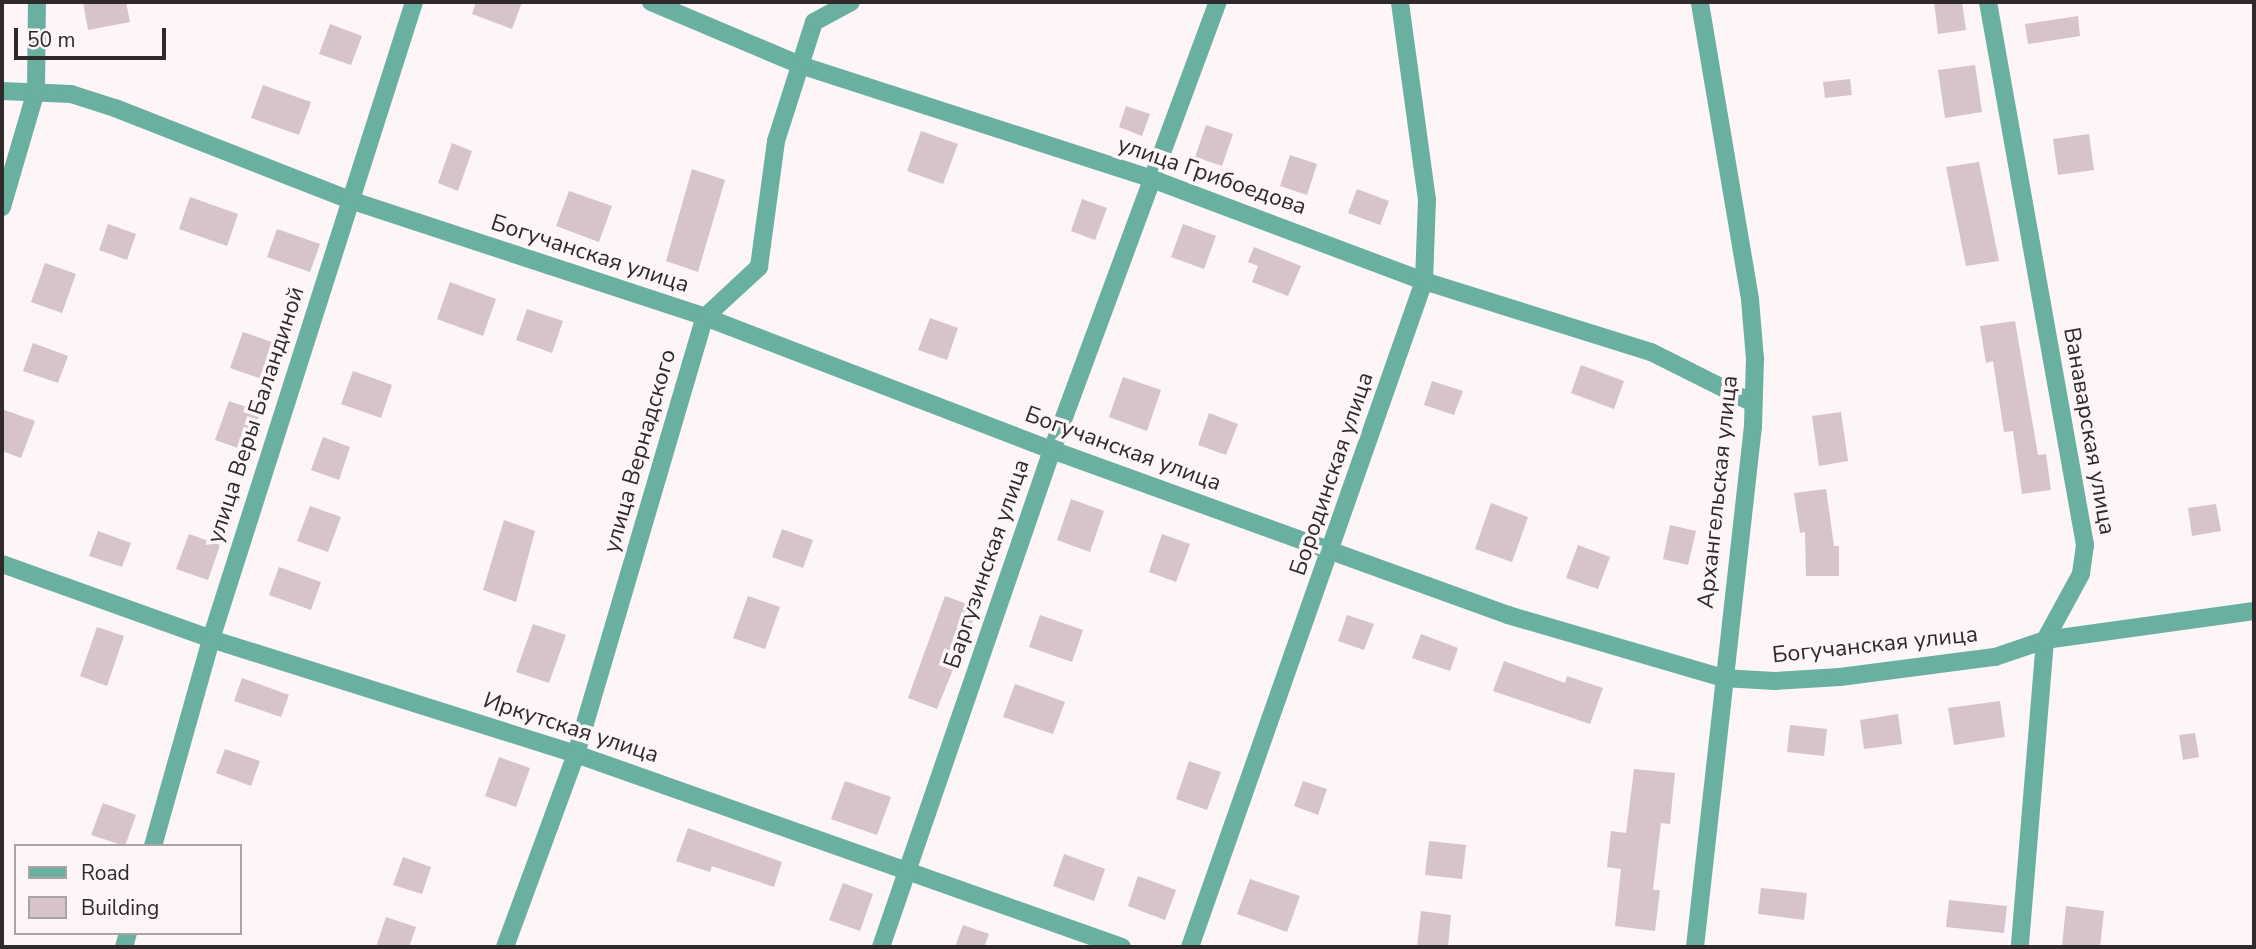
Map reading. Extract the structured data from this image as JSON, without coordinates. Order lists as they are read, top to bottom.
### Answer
{
  "streets": {
    "street": [
      "улица Грибоедова",
      "Богучанская улица",
      "улица Веры Баландиной",
      "Ванаварская улица",
      "улица Вернадского",
      "Бородинская улица",
      "Архангельская улица",
      "Баргузинская улица",
      "Иркутская улица"
    ]
  },
  "crossings": [
    ["улица Грибоедова", "Бородинская улица"],
    ["улица Грибоедова", "Архангельская улица"],
    ["улица Грибоедова", "Баргузинская улица"],
    ["Богучанская улица", "улица Веры Баландиной"],
    ["Богучанская улица", "Ванаварская улица"],
    ["Богучанская улица", "улица Вернадского"],
    ["Богучанская улица", "Бородинская улица"],
    ["Богучанская улица", "Архангельская улица"],
    ["Богучанская улица", "Баргузинская улица"],
    ["улица Веры Баландиной", "Иркутская улица"],
    ["улица Вернадского", "Иркутская улица"],
    ["Баргузинская улица", "Иркутская улица"]
  ],
  "legend": ["Road", "Building"],
  "scale_bar": "50 m"
}
